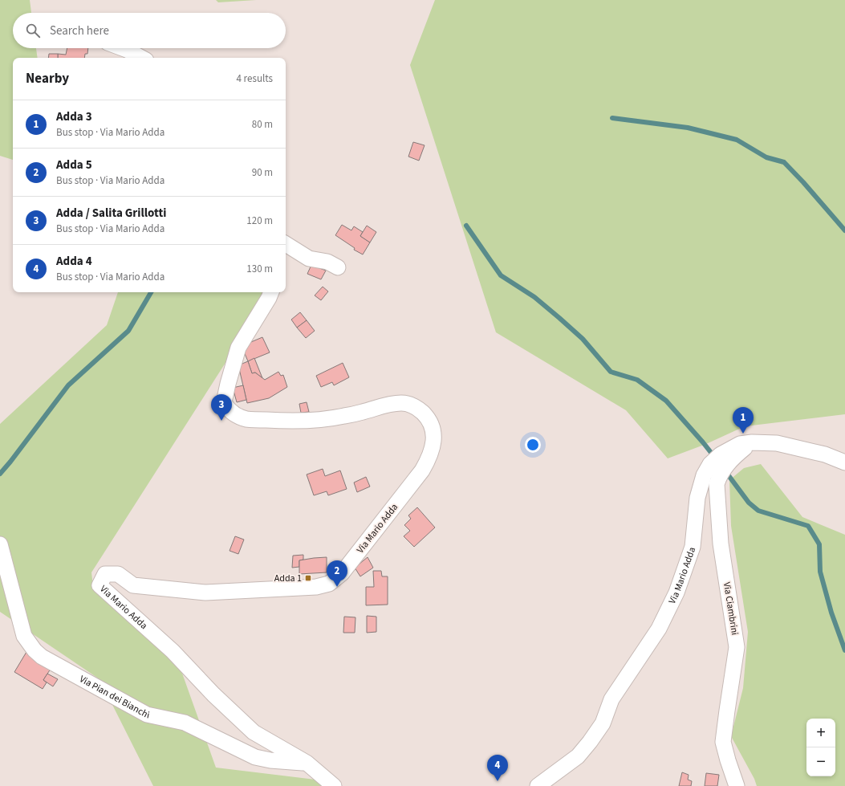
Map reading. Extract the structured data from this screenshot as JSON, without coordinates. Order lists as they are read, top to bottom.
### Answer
{
  "streets": {
    "street": ["Via Mario Adda", "Via Ciambrini", "Via Pian dei Bianchi"]
  },
  "crossings": [
    ["Via Mario Adda", "Via Ciambrini"],
    ["Via Mario Adda", "Via Pian dei Bianchi"]
  ],
  "places": {
    "transit": ["Adda 1"]
  },
  "page": {
    "search": "Search here",
    "heading": ["Nearby", "4 results"],
    "list": [
      {
        "mark": "1",
        "name": "Adda 3",
        "note": "Bus stop · Via Mario Adda",
        "value": "80 m"
      },
      {
        "mark": "2",
        "name": "Adda 5",
        "note": "Bus stop · Via Mario Adda",
        "value": "90 m"
      },
      {
        "mark": "3",
        "name": "Adda / Salita Grillotti",
        "note": "Bus stop · Via Mario Adda",
        "value": "120 m"
      },
      {
        "mark": "4",
        "name": "Adda 4",
        "note": "Bus stop · Via Mario Adda",
        "value": "130 m"
      }
    ],
    "pins": [
      "3",
      "1",
      "2",
      "4"
    ],
    "map_buttons": ["+", "−"]
  }
}
